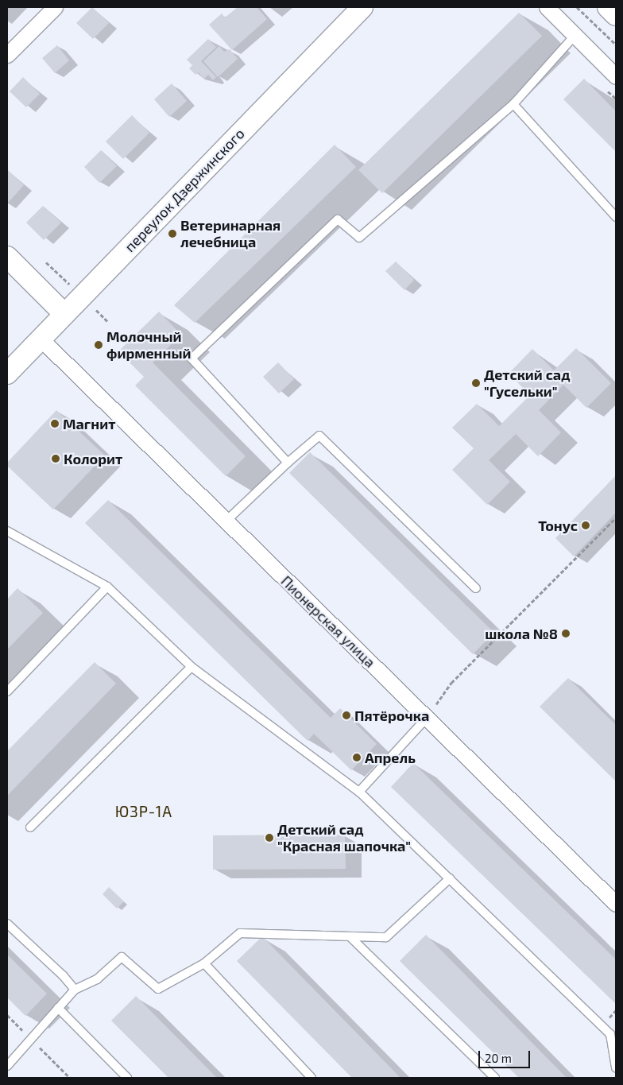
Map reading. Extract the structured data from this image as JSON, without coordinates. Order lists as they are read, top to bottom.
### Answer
{
  "streets": {
    "street": ["переулок Дзержинского", "Пионерская улица"]
  },
  "crossings": [
    ["переулок Дзержинского", "Пионерская улица"]
  ],
  "districts": ["ЮЗР-1А"],
  "places": [
    "Ветеринарная лечебница",
    "Молочный фирменный",
    "Детский сад \"Гусельки\"",
    "Магнит",
    "Колорит",
    "Тонус",
    "школа №8",
    "Пятёрочка",
    "Апрель",
    "Детский сад \"Красная шапочка\""
  ],
  "scale_bar": "20 m"
}
